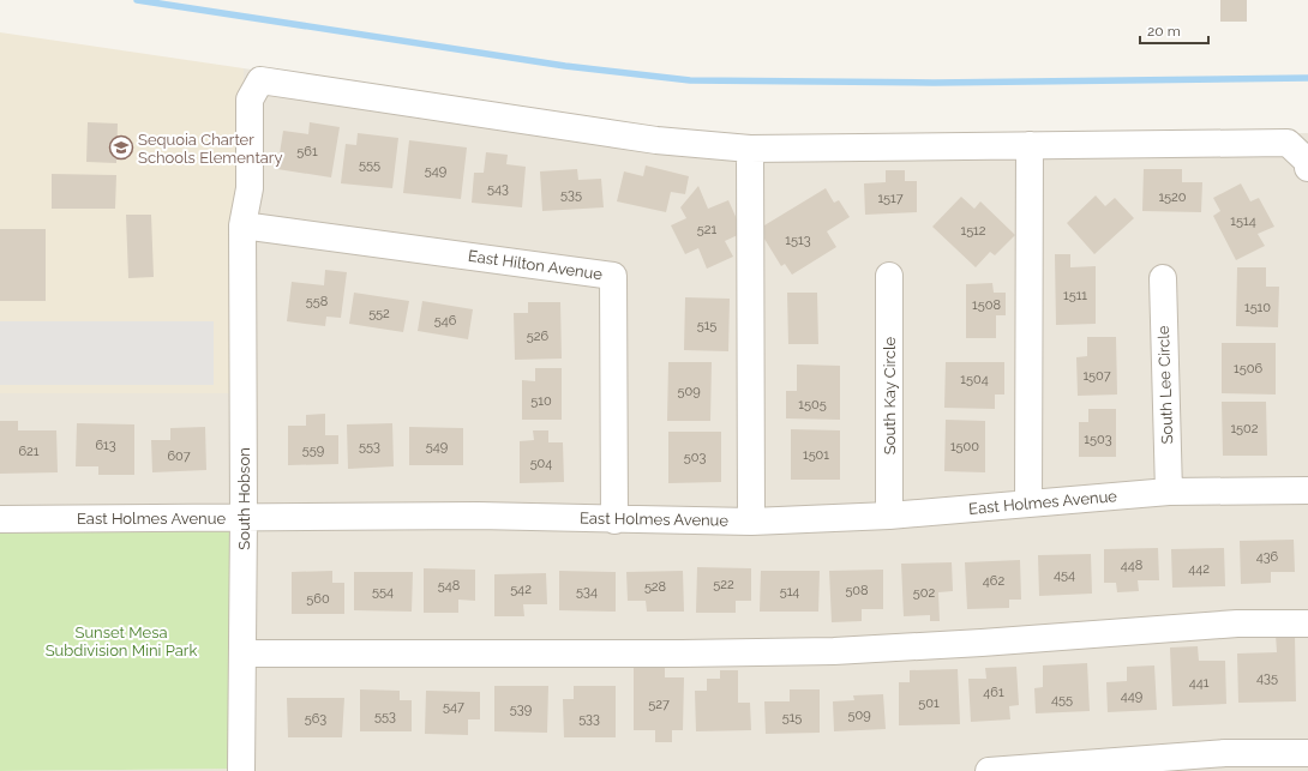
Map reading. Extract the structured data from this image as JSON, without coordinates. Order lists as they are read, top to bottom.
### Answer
{
  "streets": {
    "street": [
      "East Hilton Avenue",
      "South Lee Circle",
      "South Kay Circle",
      "South Hobson",
      "East Holmes Avenue"
    ]
  },
  "crossings": [
    ["East Hilton Avenue", "South Hobson"],
    ["East Hilton Avenue", "East Holmes Avenue"],
    ["South Lee Circle", "East Holmes Avenue"],
    ["South Kay Circle", "East Holmes Avenue"],
    ["South Hobson", "East Holmes Avenue"]
  ],
  "parks": ["Sunset Mesa Subdivision Mini Park"],
  "places": {
    "school or university": ["Sequoia Charter Schools Elementary"]
  },
  "house_numbers": [
    "561",
    "555",
    "549",
    "543",
    "535",
    "1520",
    "1517",
    "1514",
    "521",
    "1512",
    "1513",
    "1511",
    "558",
    "1508",
    "1510",
    "552",
    "546",
    "515",
    "526",
    "1506",
    "1507",
    "1504",
    "509",
    "510",
    "1505",
    "1502",
    "1503",
    "613",
    "553",
    "549",
    "1500",
    "559",
    "621",
    "1501",
    "607",
    "503",
    "504",
    "436",
    "448",
    "442",
    "454",
    "462",
    "522",
    "548",
    "528",
    "542",
    "508",
    "554",
    "534",
    "514",
    "502",
    "560",
    "435",
    "441",
    "461",
    "449",
    "455",
    "501",
    "527",
    "547",
    "539",
    "509",
    "553",
    "515",
    "563",
    "533"
  ],
  "scale_bar": "20 m"
}
